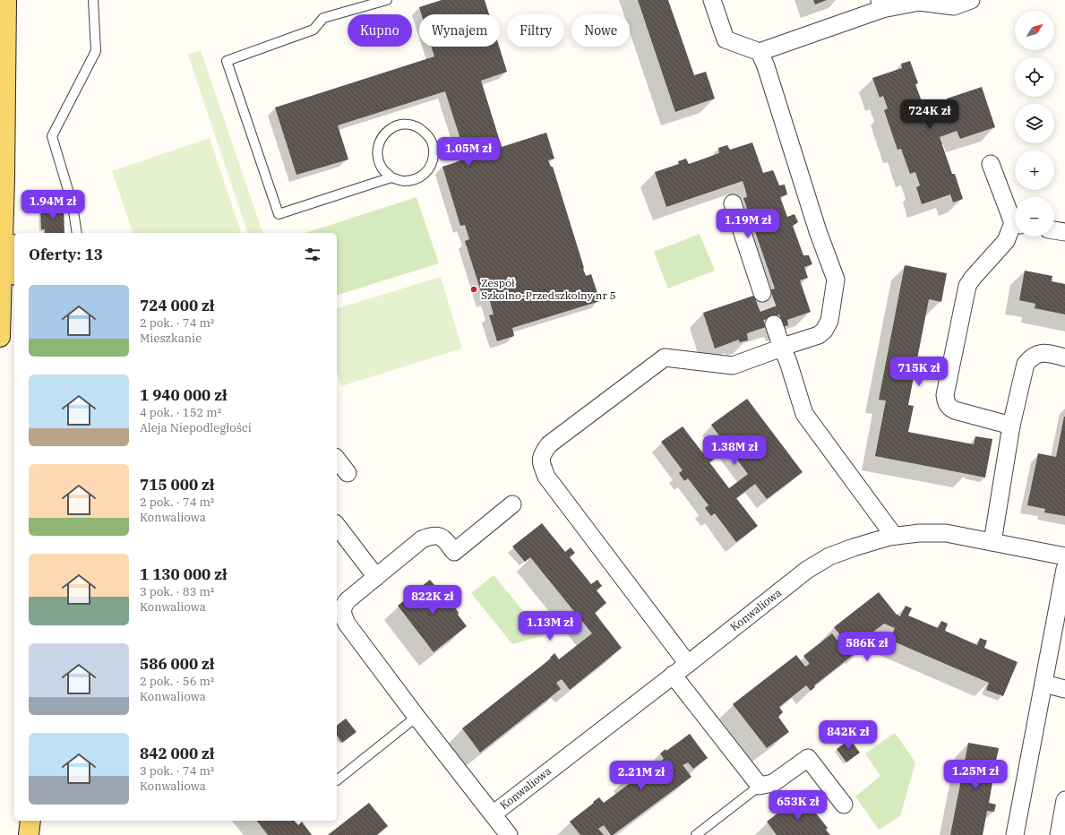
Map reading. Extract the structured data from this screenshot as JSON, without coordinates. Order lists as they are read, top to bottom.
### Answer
{
  "streets": {
    "street": ["Konwaliowa"]
  },
  "places": ["Zespół Szkolno-Przedszkolny nr 5"],
  "north": "top right",
  "page": {
    "map_buttons": ["+", "−"],
    "chip": [
      "Kupno",
      "Wynajem",
      "Filtry",
      "Nowe"
    ],
    "price": [
      "724K zł",
      "1.05M zł",
      "1.94M zł",
      "1.19M zł",
      "715K zł",
      "1.38M zł",
      "822K zł",
      "1.13M zł",
      "586K zł",
      "842K zł",
      "1.25M zł",
      "2.21M zł",
      "653K zł"
    ],
    "heading": "Oferty: 13",
    "list": [
      {
        "name": "724 000 zł",
        "note": "2 pok. · 74 m² · Mieszkanie"
      },
      {
        "name": "1 940 000 zł",
        "note": "4 pok. · 152 m² · Aleja Niepodległości"
      },
      {
        "name": "715 000 zł",
        "note": "2 pok. · 74 m² · Konwaliowa"
      },
      {
        "name": "1 130 000 zł",
        "note": "3 pok. · 83 m² · Konwaliowa"
      },
      {
        "name": "586 000 zł",
        "note": "2 pok. · 56 m² · Konwaliowa"
      },
      {
        "name": "842 000 zł",
        "note": "3 pok. · 74 m² · Konwaliowa"
      }
    ]
  }
}
